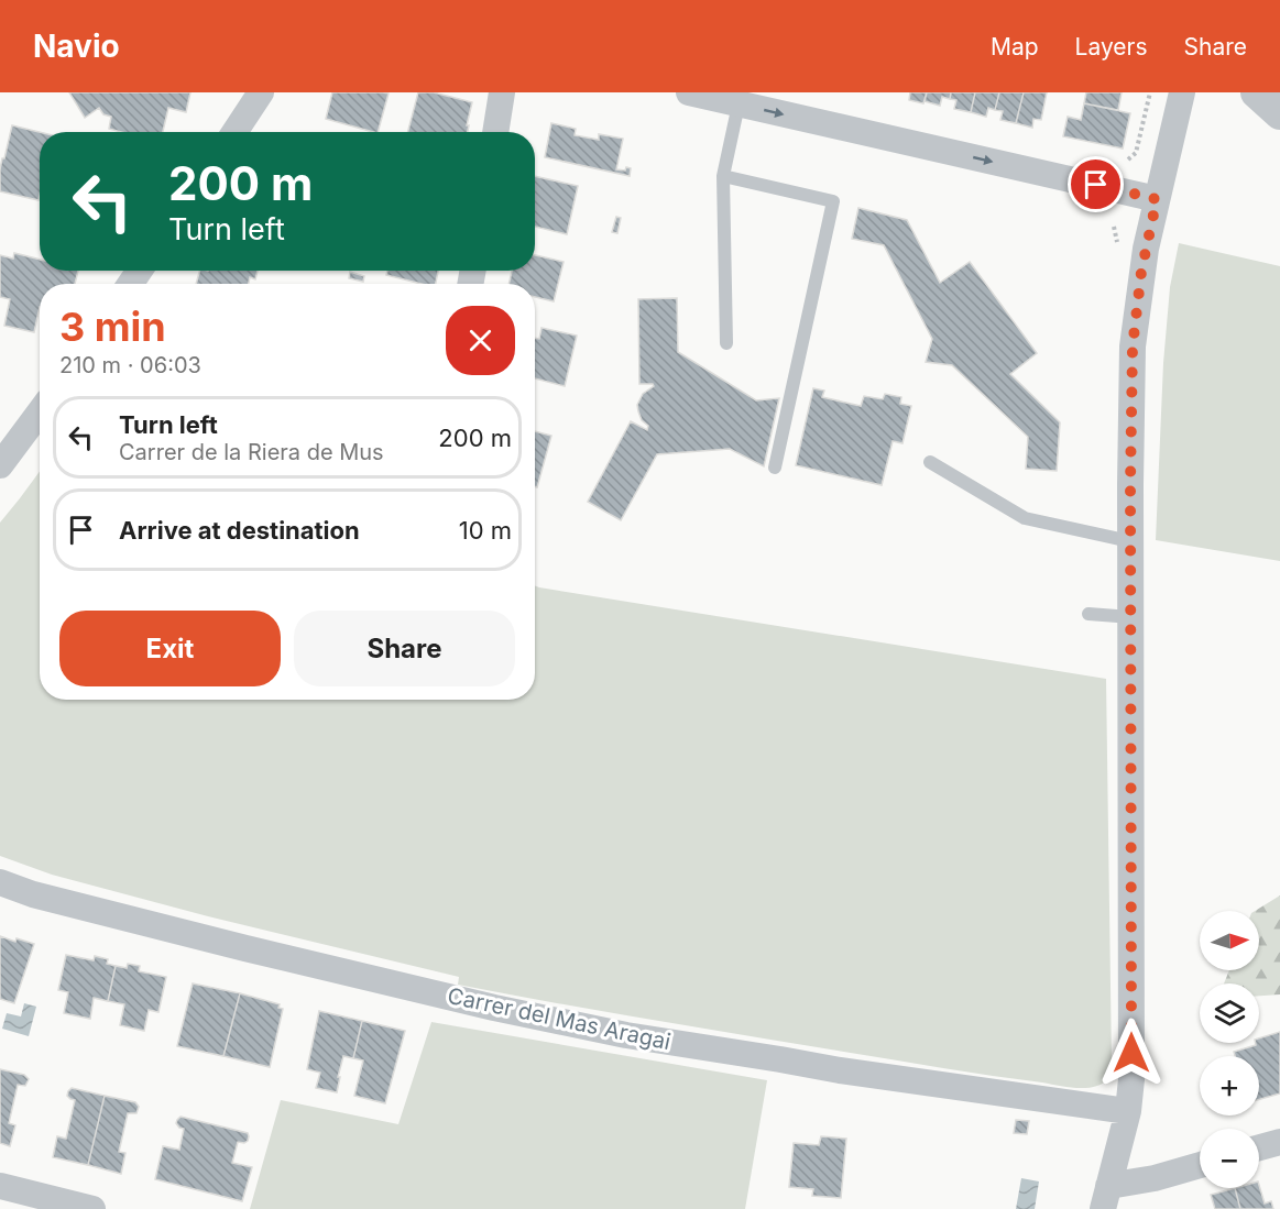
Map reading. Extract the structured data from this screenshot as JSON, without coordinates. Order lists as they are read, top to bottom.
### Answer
{
  "streets": {
    "street": ["Carrer del Mas Aragai"]
  },
  "north": "right",
  "page": {
    "header": "Navio",
    "nav": ["Map", "Layers", "Share"],
    "turn": ["200 m", "Turn left"],
    "heading": ["3 min", "210 m · 06:03"],
    "list": [
      {
        "name": "Turn left",
        "note": "Carrer de la Riera de Mus",
        "value": "200 m"
      },
      {
        "name": "Arrive at destination",
        "value": "10 m"
      }
    ],
    "buttons": ["Exit", "Share"],
    "map_buttons": ["+", "−"]
  }
}
